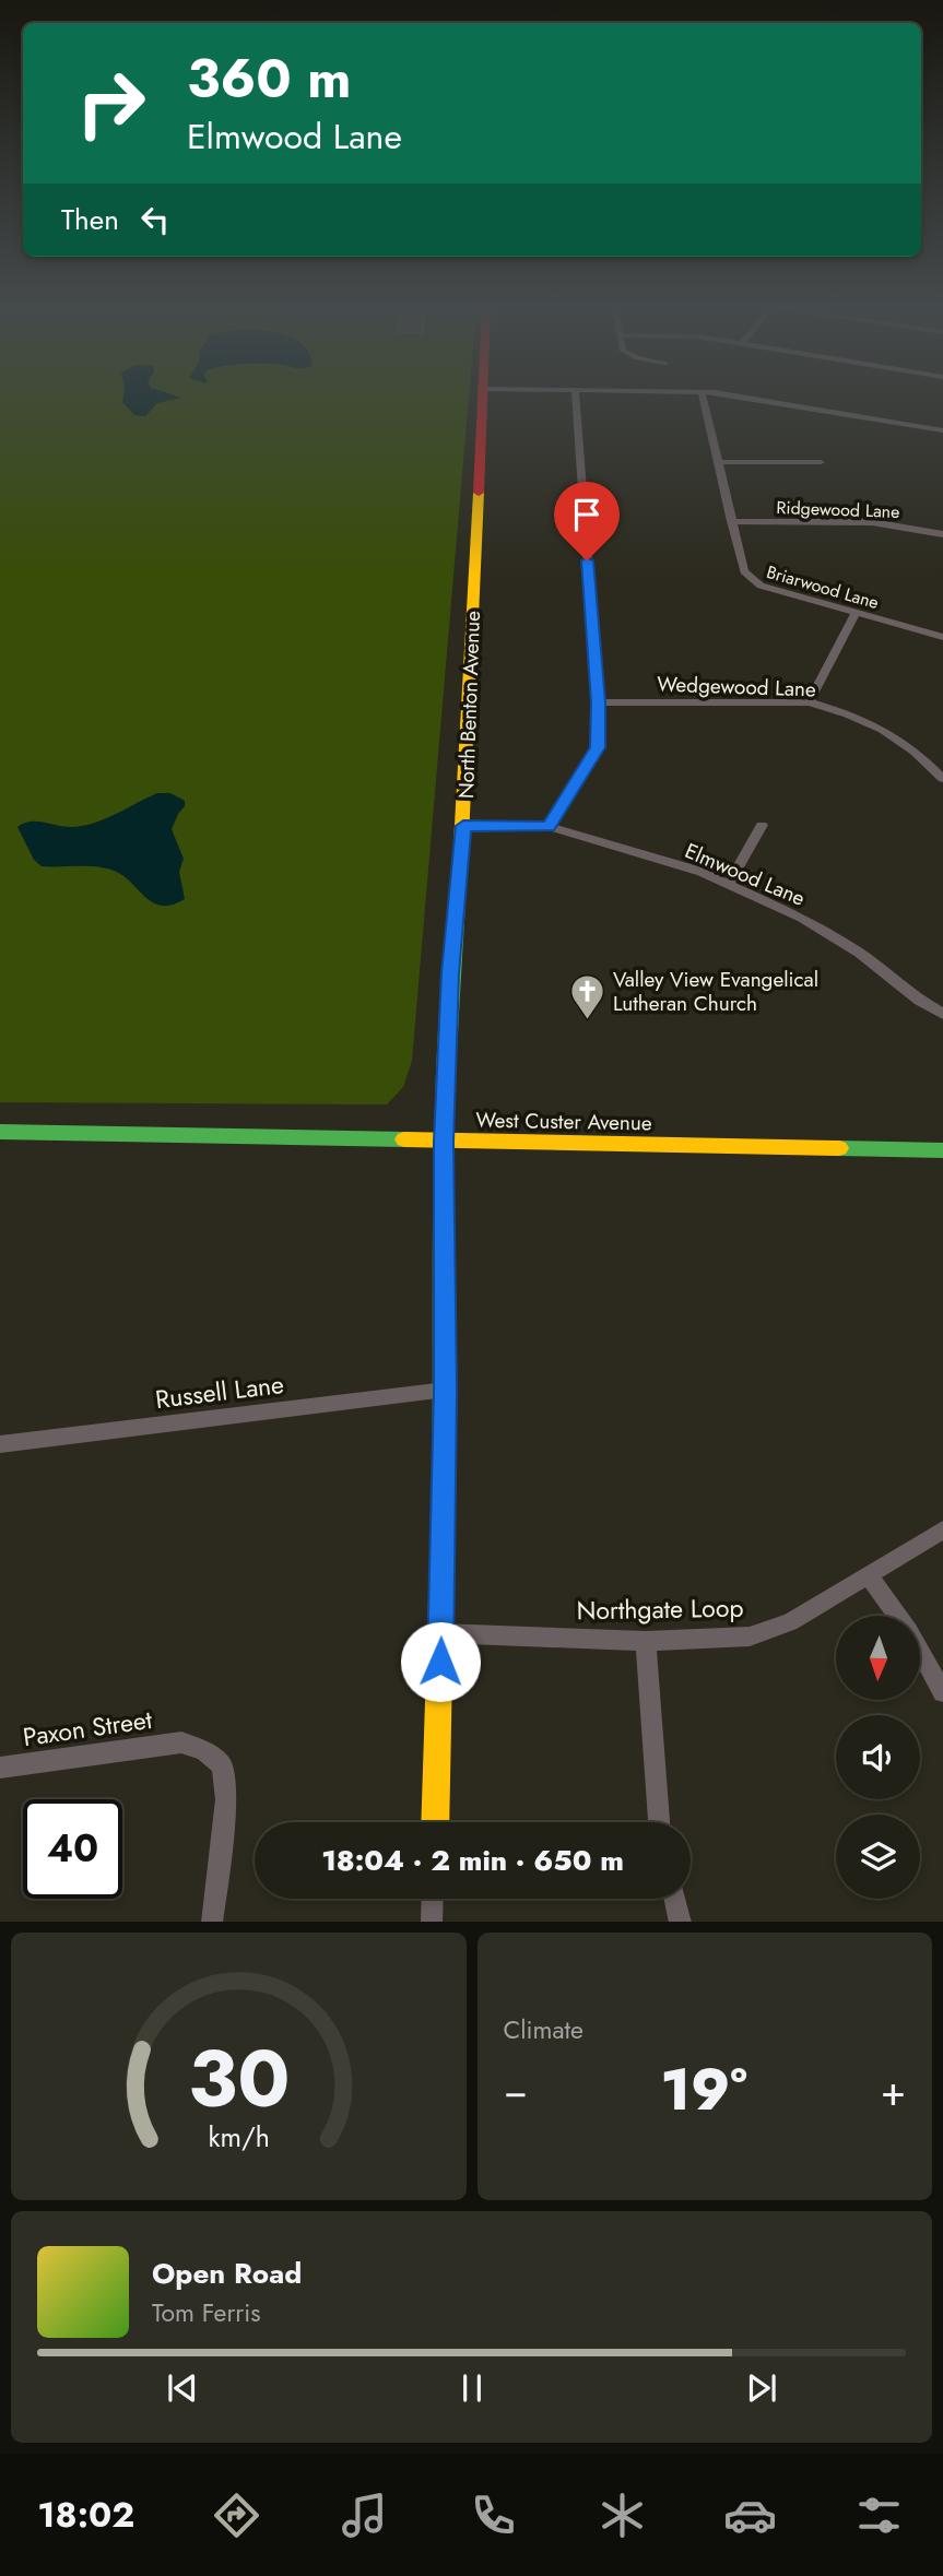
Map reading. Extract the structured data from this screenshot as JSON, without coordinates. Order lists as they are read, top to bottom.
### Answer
{
  "streets": {
    "main road": ["North Benton Avenue", "West Custer Avenue"],
    "street": [
      "Ridgewood Lane",
      "Briarwood Lane",
      "Wedgewood Lane",
      "Elmwood Lane",
      "Russell Lane",
      "Northgate Loop",
      "Paxon Street"
    ]
  },
  "crossings": [
    ["Ridgewood Lane", "Briarwood Lane"],
    ["North Benton Avenue", "Elmwood Lane"],
    ["North Benton Avenue", "West Custer Avenue"],
    ["North Benton Avenue", "Russell Lane"],
    ["North Benton Avenue", "Northgate Loop"]
  ],
  "places": {
    "church": ["Valley View Evangelical Lutheran Church"]
  },
  "north": "bottom",
  "page": {
    "turn": ["360 m", "Elmwood Lane"],
    "then": "Then",
    "limit": "40",
    "trip": "18:04 · 2 min · 650 m",
    "tile": "Climate",
    "heat": ["−", "19°", "+"],
    "song": ["Open Road", "Tom Ferris"],
    "tabs": "18:02",
    "gauge": ["30", "km/h"]
  }
}
